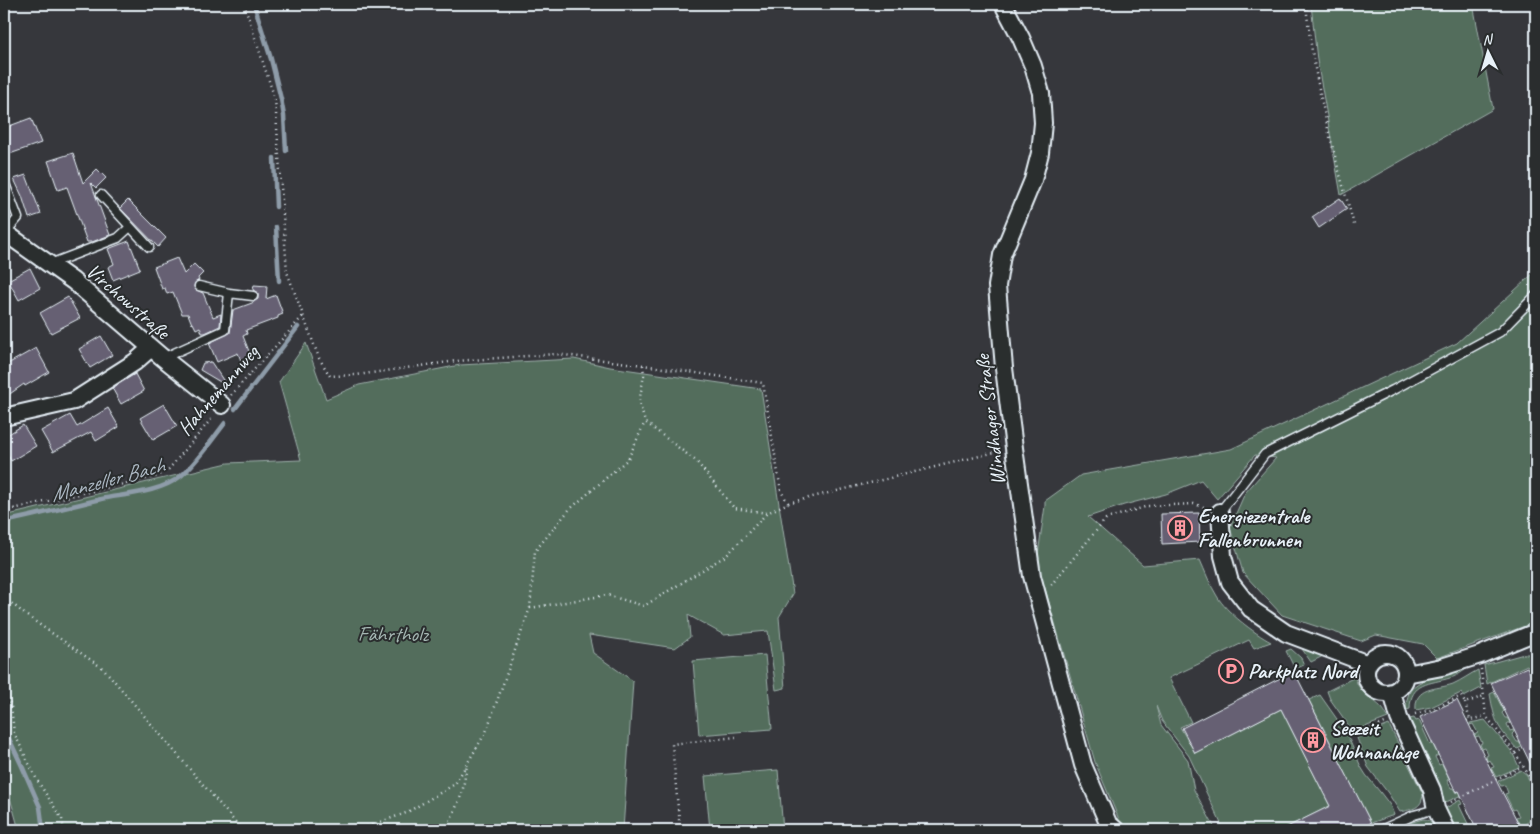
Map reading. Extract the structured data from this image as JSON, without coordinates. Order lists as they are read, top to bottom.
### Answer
{
  "streets": {
    "street": ["Virchowstraße", "Windhager Straße"],
    "path": ["Hahnemannweg"]
  },
  "crossings": [
    ["Virchowstraße", "Hahnemannweg"]
  ],
  "water": ["Manzeller Bach"],
  "parks": ["Fährtholz"],
  "places": {
    "building": ["Energiezentrale Fallenbrunnen", "Seezeit Wohnanlage"],
    "parking": ["Parkplatz Nord"]
  },
  "north": "top"
}
